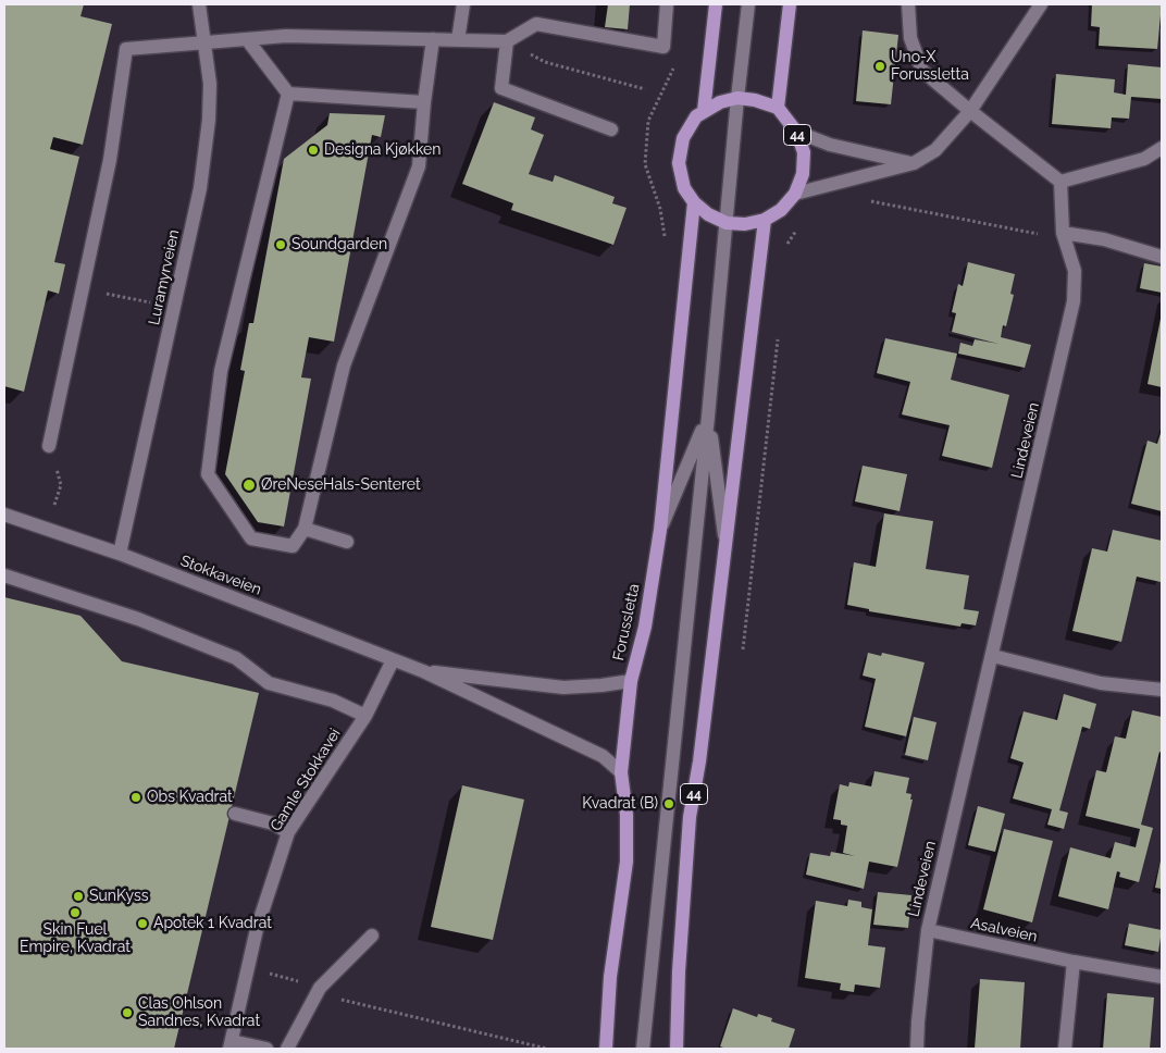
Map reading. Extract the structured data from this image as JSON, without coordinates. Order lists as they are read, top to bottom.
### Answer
{
  "streets": {
    "main road": ["44", "Forussletta"],
    "street": [
      "Luramyrveien",
      "Lindeveien",
      "Stokkaveien",
      "Gamle Stokkavei",
      "Asalveien"
    ]
  },
  "crossings": [
    ["44", "Forussletta"],
    ["Luramyrveien", "Stokkaveien"],
    ["Lindeveien", "Asalveien"],
    ["Stokkaveien", "Forussletta"],
    ["Stokkaveien", "Gamle Stokkavei"]
  ],
  "places": [
    "Uno-X Forussletta",
    "Designa Kjøkken",
    "Soundgarden",
    "ØreNeseHals-Senteret",
    "Obs Kvadrat",
    "Kvadrat (B)",
    "SunKyss",
    "Skin Fuel Empire, Kvadrat",
    "Apotek 1 Kvadrat",
    "Clas Ohlson Sandnes, Kvadrat"
  ]
}
